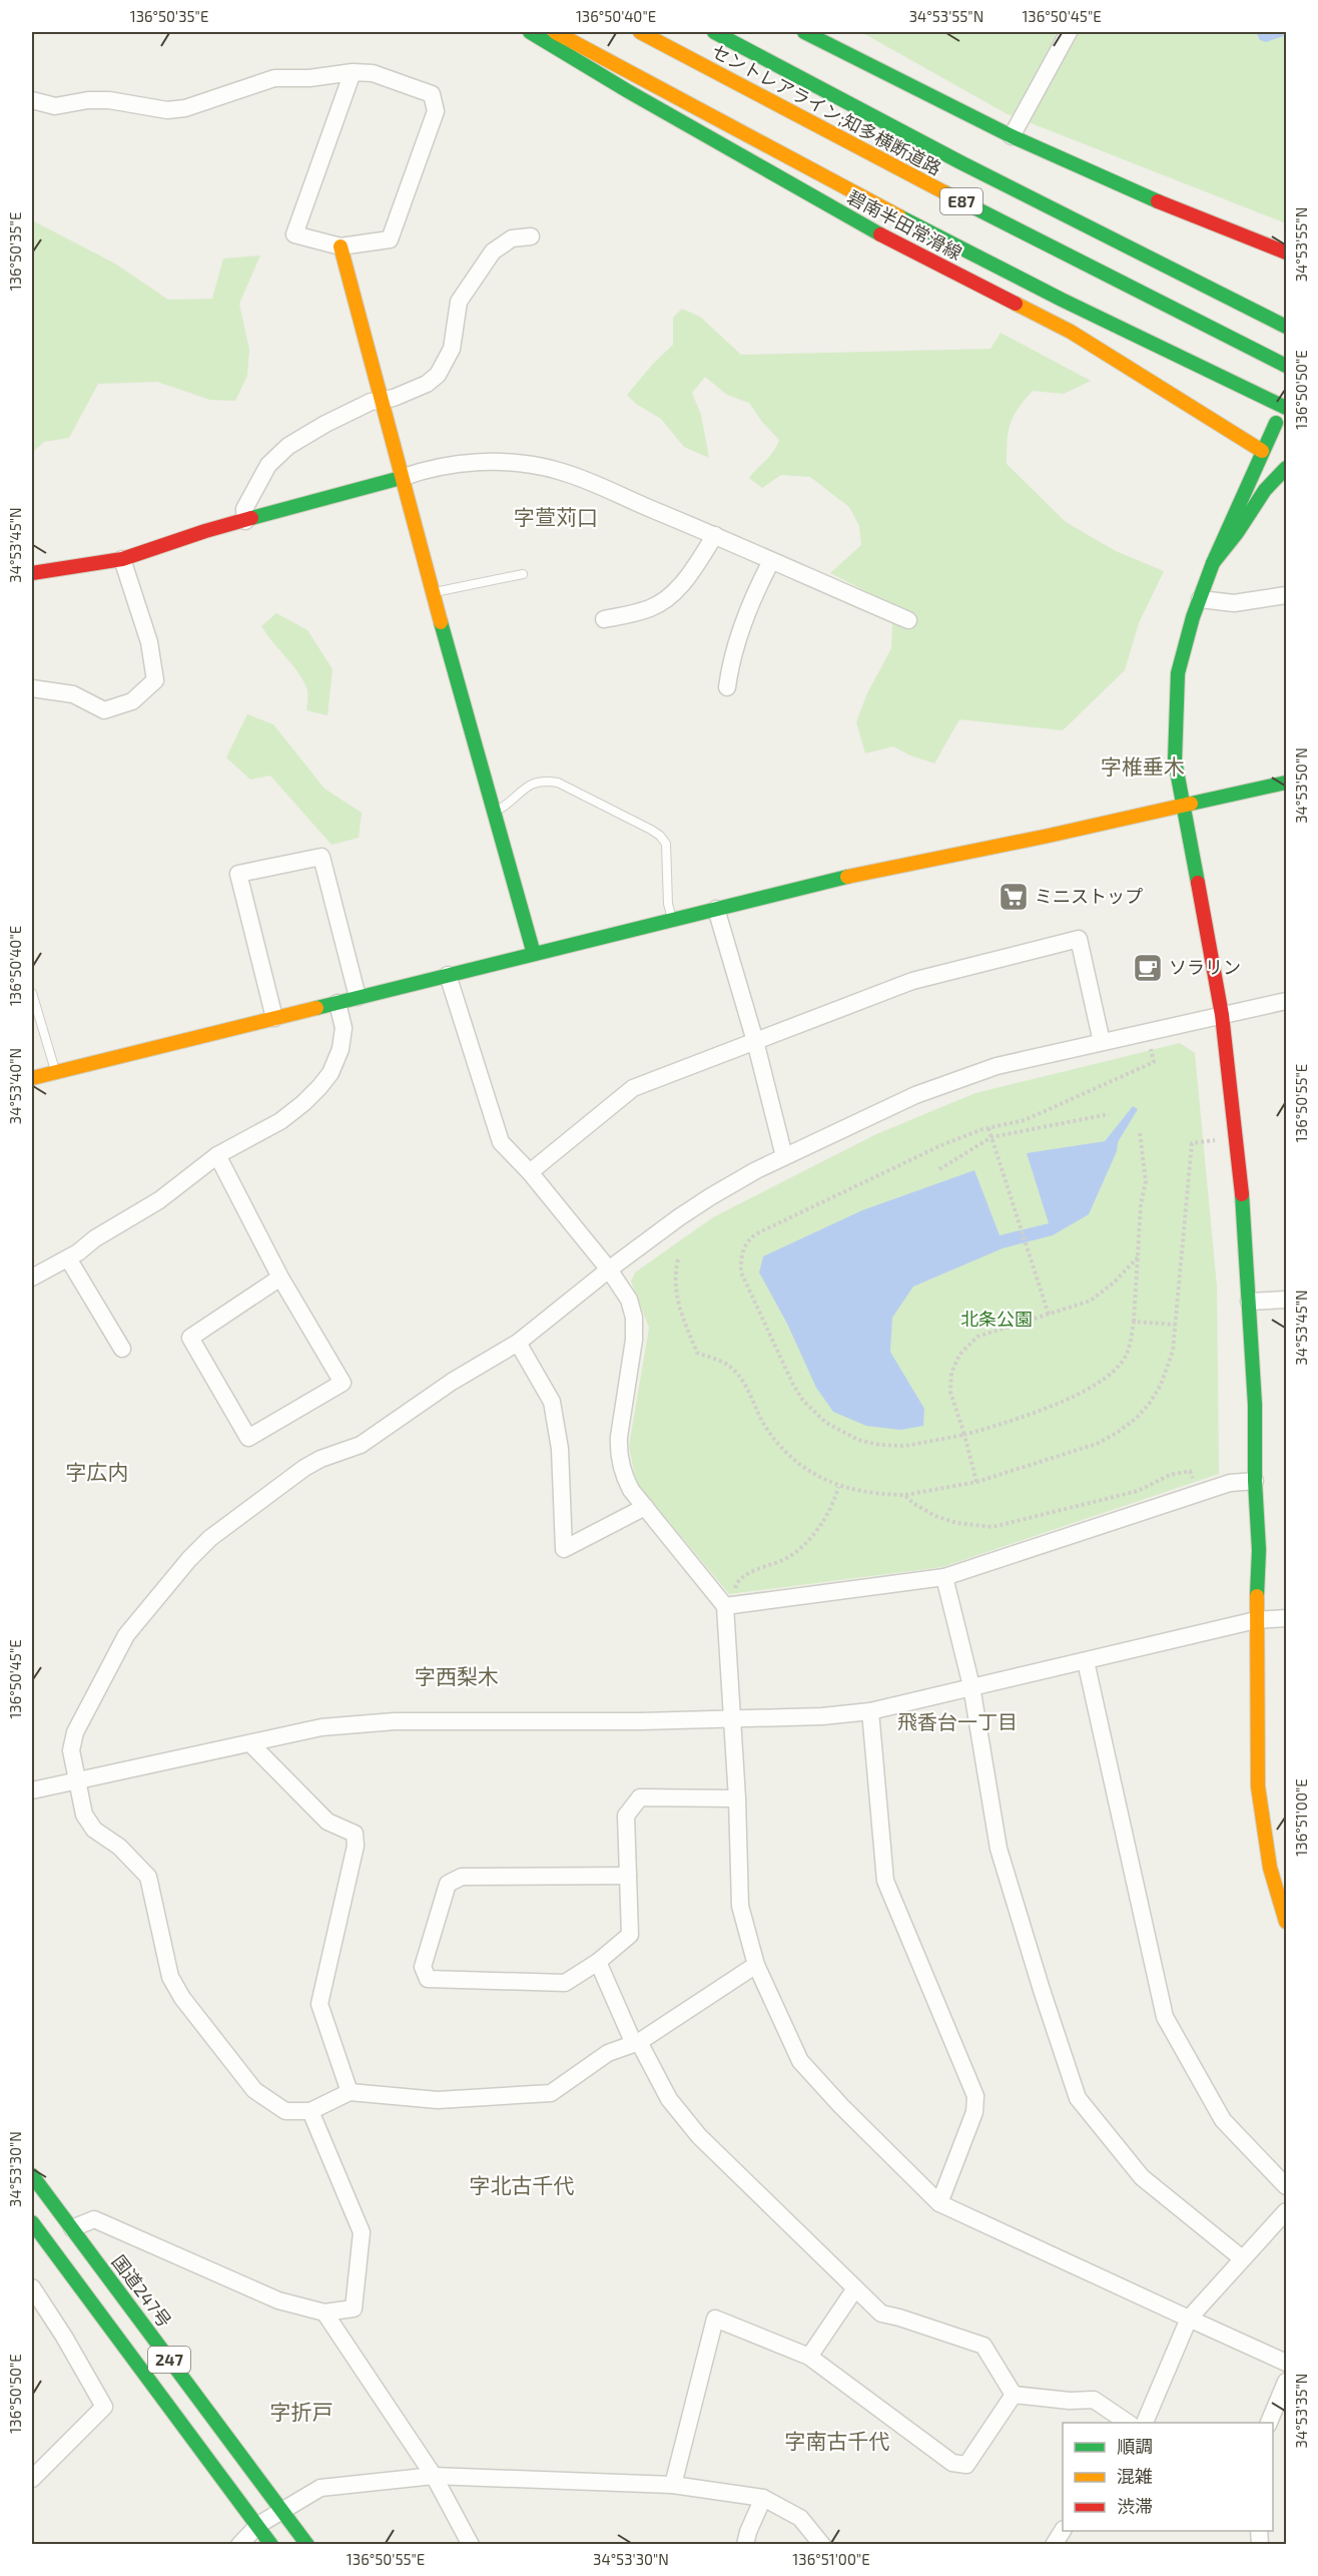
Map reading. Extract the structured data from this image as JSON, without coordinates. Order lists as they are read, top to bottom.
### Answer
{
  "streets": {
    "main road": [
      "セントレアライン;知多横断道路",
      "E87",
      "碧南半田常滑線",
      "国道247号",
      "247"
    ]
  },
  "districts": [
    "字萱苅口",
    "字椎垂木",
    "字広内",
    "字西梨木",
    "飛香台一丁目",
    "字北古千代",
    "字折戸",
    "字南古千代"
  ],
  "parks": ["北条公園"],
  "places": {
    "supermarket": ["ミニストップ"],
    "cafe": ["ソラリン"]
  },
  "legend": ["順調", "混雑", "渋滞"],
  "coordinates": [
    "136°50'35\"E",
    "136°50'40\"E",
    "34°53'55\"N",
    "136°50'45\"E",
    "136°50'50\"E",
    "34°53'45\"N",
    "34°53'50\"N",
    "34°53'40\"N",
    "136°50'55\"E",
    "136°51'00\"E",
    "34°53'30\"N",
    "34°53'35\"N"
  ]
}
